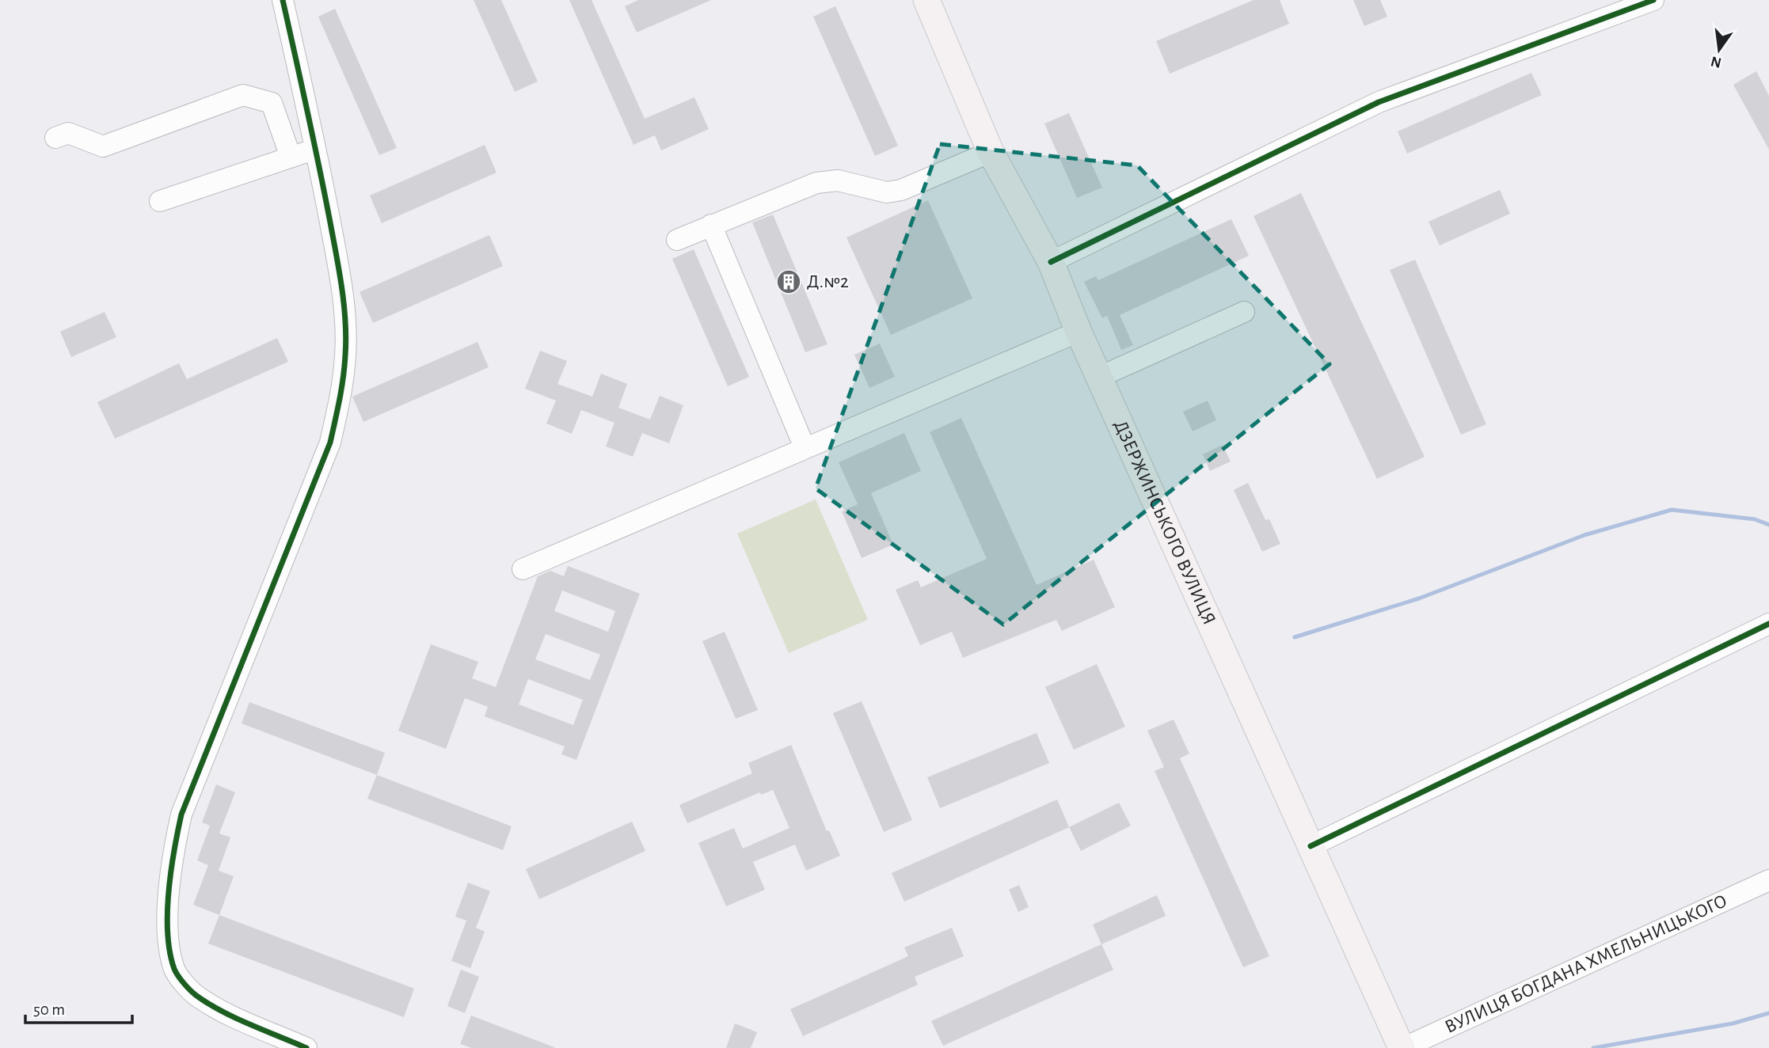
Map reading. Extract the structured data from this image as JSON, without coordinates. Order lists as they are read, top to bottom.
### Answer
{
  "streets": {
    "main road": ["ДЗЕРЖИНСЬКОГО ВУЛИЦЯ"],
    "street": ["ВУЛИЦЯ БОГДАНА ХМЕЛЬНИЦЬКОГО"]
  },
  "crossings": [
    ["ДЗЕРЖИНСЬКОГО ВУЛИЦЯ", "ВУЛИЦЯ БОГДАНА ХМЕЛЬНИЦЬКОГО"]
  ],
  "places": {
    "building": ["Д.№2"]
  },
  "scale_bar": "50 m",
  "north": "bottom"
}
